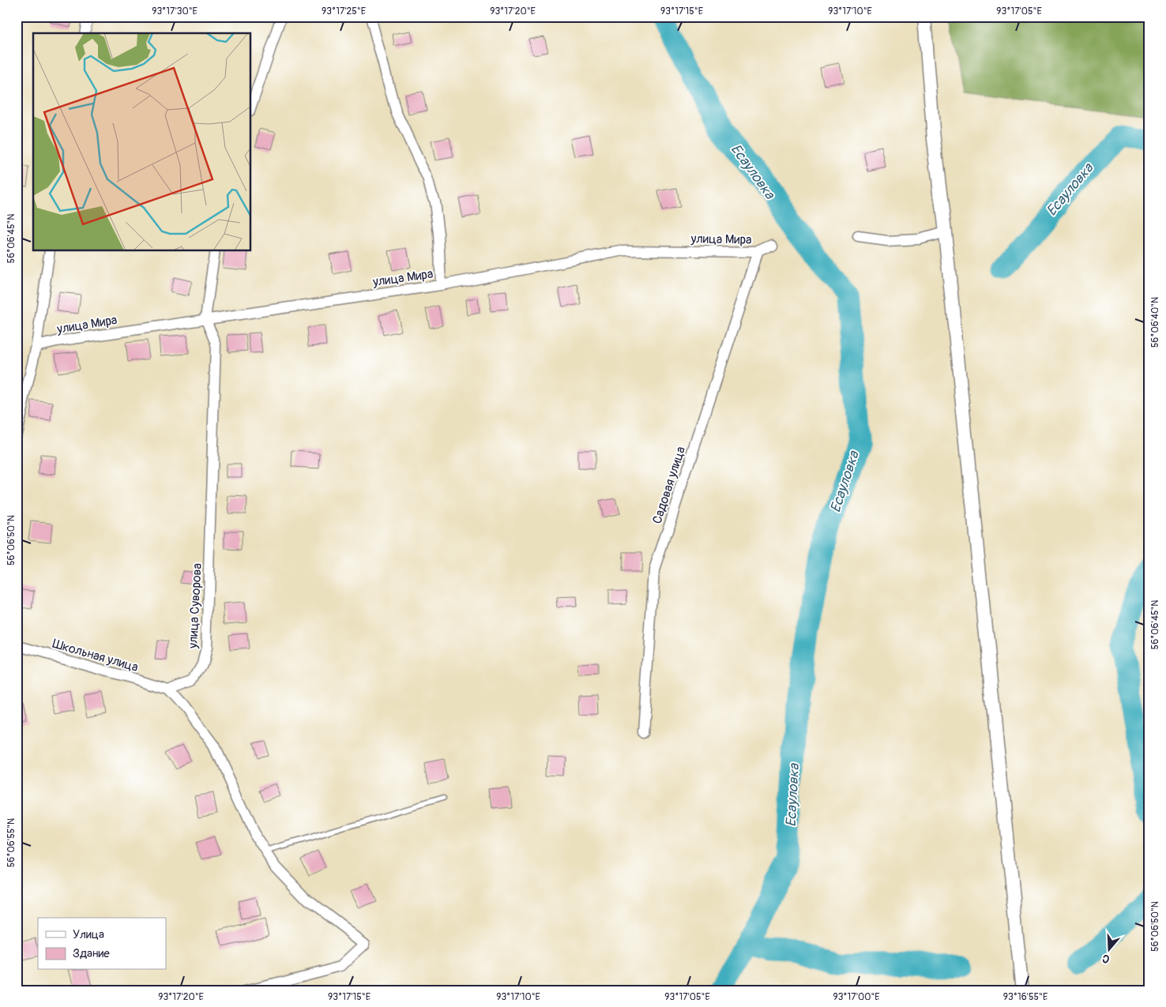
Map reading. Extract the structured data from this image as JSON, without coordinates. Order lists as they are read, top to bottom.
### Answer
{
  "streets": {
    "street": [
      "улица Мира",
      "Садовая улица",
      "улица Суворова",
      "Школьная улица"
    ]
  },
  "crossings": [
    ["улица Мира", "Садовая улица"],
    ["улица Мира", "улица Суворова"],
    ["улица Суворова", "Школьная улица"]
  ],
  "water": ["Есауловка"],
  "legend": ["Улица", "Здание"],
  "north": "bottom",
  "coordinates": [
    "93°17'30\"E",
    "93°17'25\"E",
    "93°17'20\"E",
    "93°17'15\"E",
    "93°17'10\"E",
    "93°17'05\"E",
    "56°06'45\"N",
    "56°06'40\"N",
    "56°06'50\"N",
    "56°06'55\"N",
    "93°17'00\"E",
    "93°16'55\"E"
  ]
}
